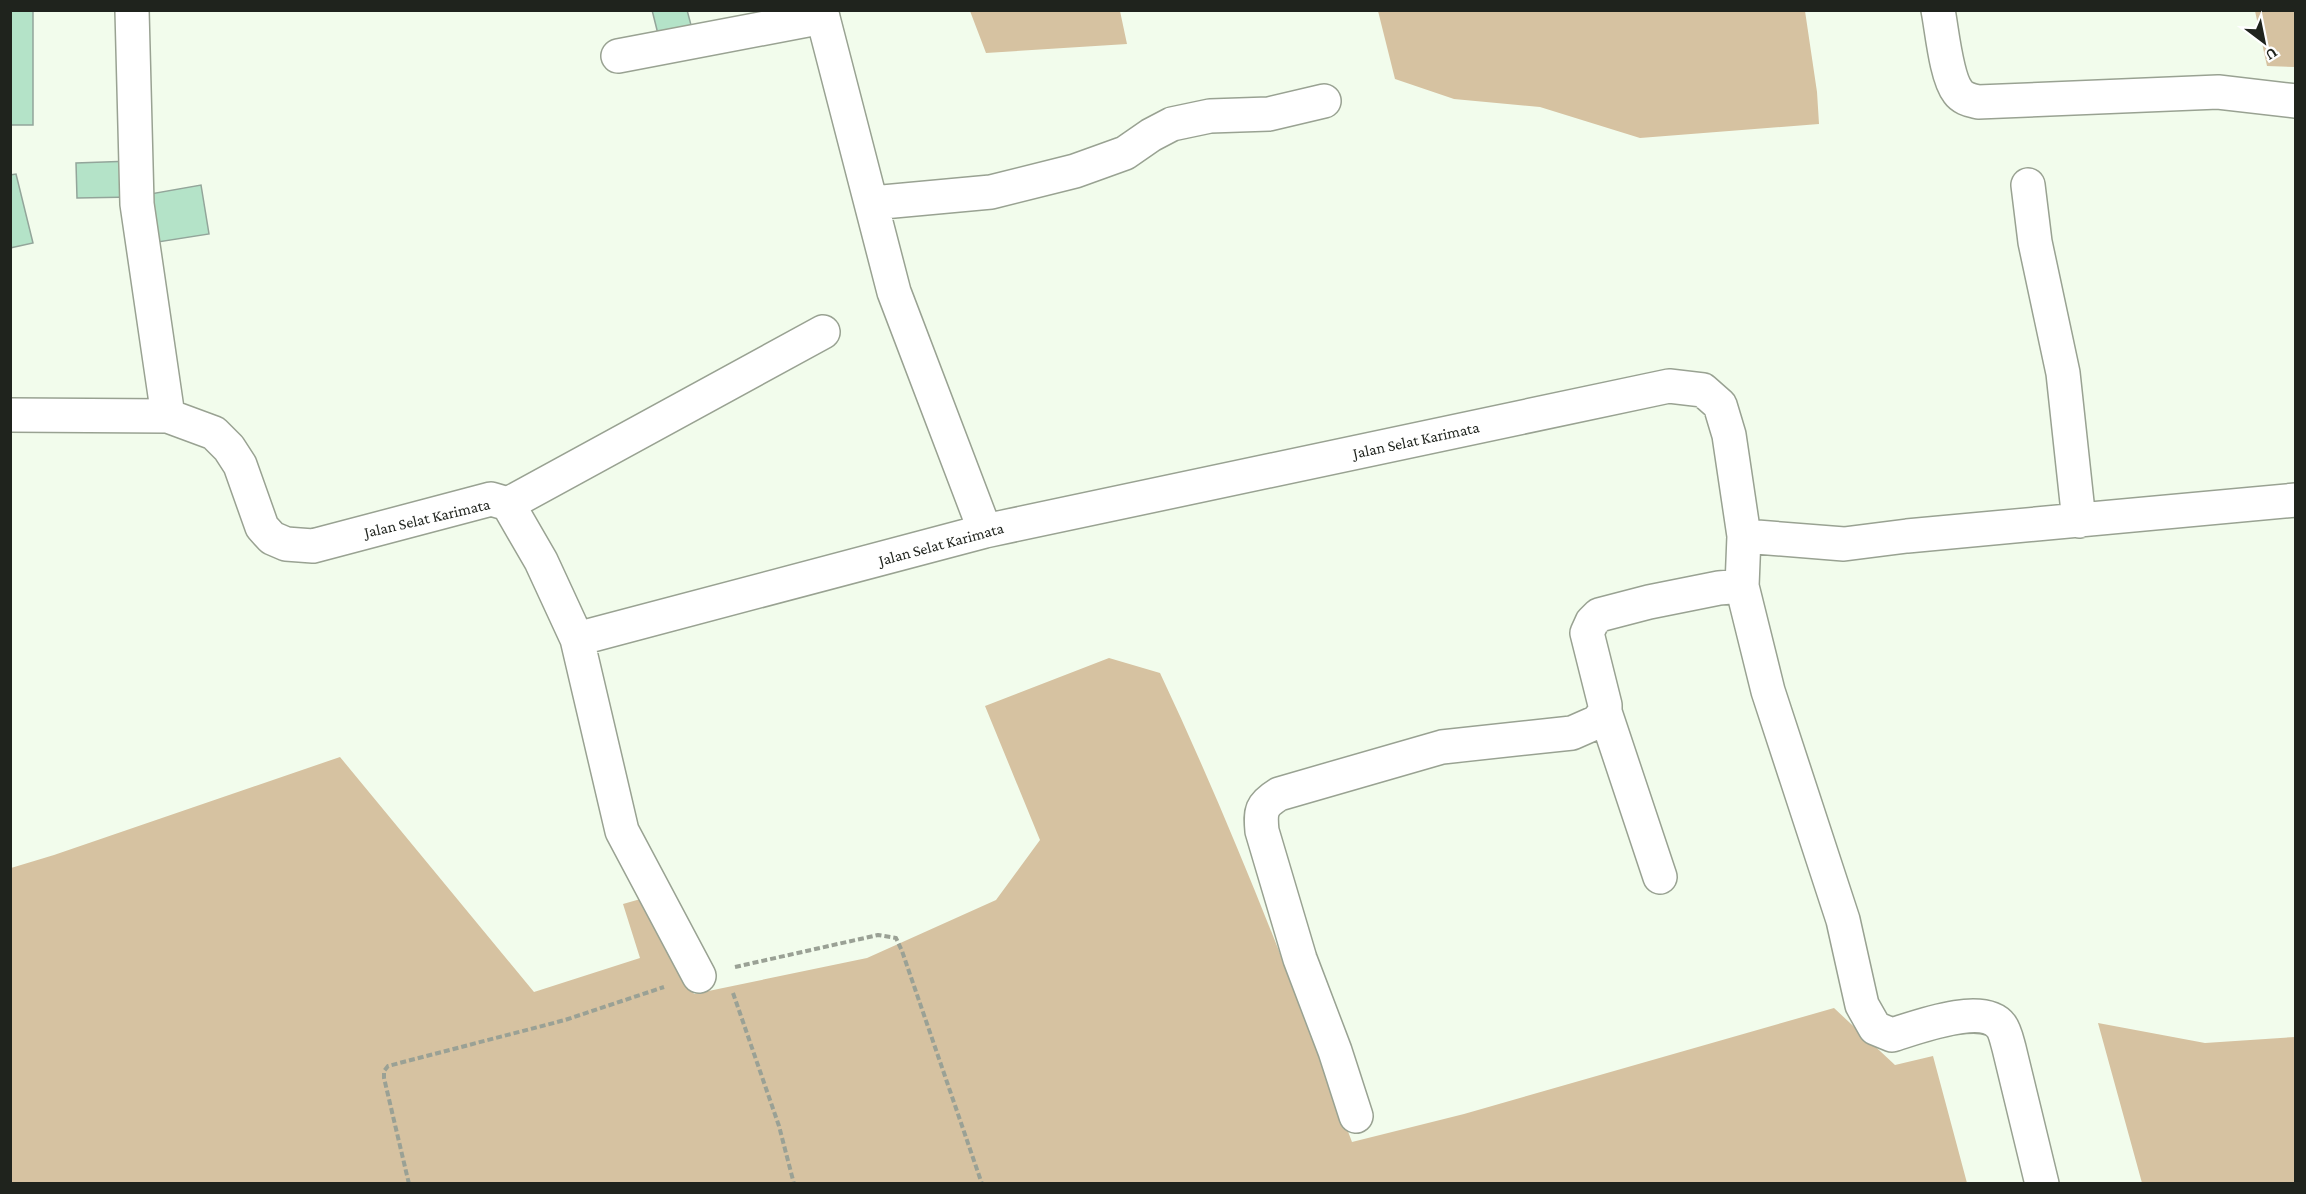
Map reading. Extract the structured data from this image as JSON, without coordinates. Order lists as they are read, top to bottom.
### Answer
{
  "streets": {
    "street": ["Jalan Selat Karimata"]
  },
  "north": "bottom right"
}
